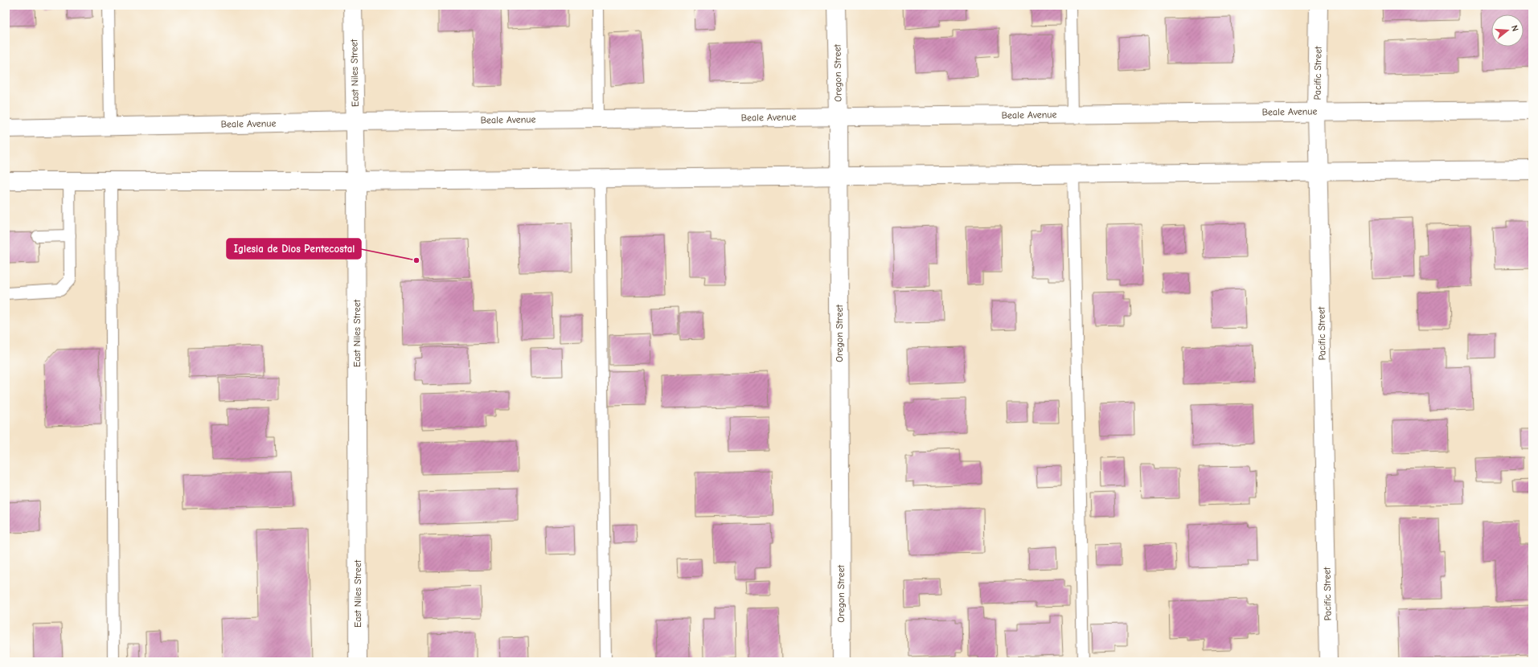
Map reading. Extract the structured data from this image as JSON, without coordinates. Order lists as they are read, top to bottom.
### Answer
{
  "streets": {
    "main road": [
      "East Niles Street",
      "Oregon Street",
      "Pacific Street",
      "Beale Avenue"
    ]
  },
  "crossings": [
    ["East Niles Street", "Beale Avenue"],
    ["Oregon Street", "Beale Avenue"],
    ["Pacific Street", "Beale Avenue"]
  ],
  "places": ["Iglesia de Dios Pentecostal"],
  "north": "right"
}
